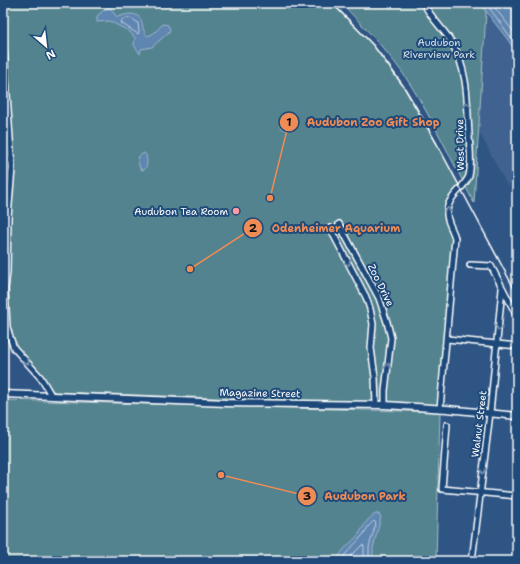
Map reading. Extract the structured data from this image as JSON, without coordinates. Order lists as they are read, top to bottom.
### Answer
{
  "streets": {
    "street": [
      "West Drive",
      "Zoo Drive",
      "Magazine Street",
      "Walnut Street"
    ]
  },
  "crossings": [
    ["West Drive", "Magazine Street"],
    ["Zoo Drive", "Magazine Street"],
    ["Magazine Street", "Walnut Street"]
  ],
  "one_way": ["West Drive", "Walnut Street"],
  "parks": ["Audubon Riverview Park"],
  "places": [
    "Audubon Zoo Gift Shop",
    "Audubon Tea Room",
    "Odenheimer Aquarium",
    "Audubon Park"
  ],
  "north": "bottom right"
}
